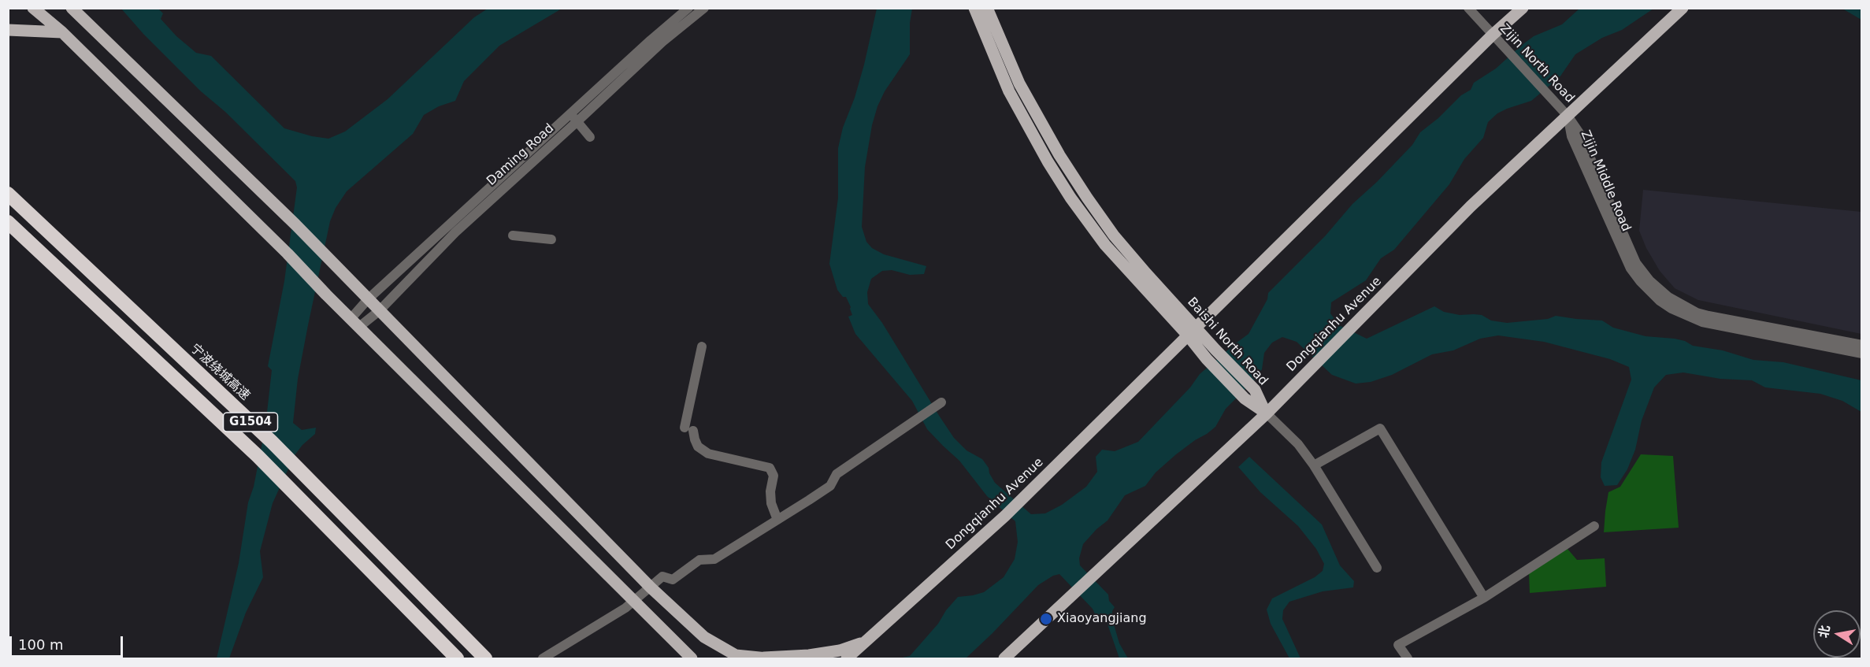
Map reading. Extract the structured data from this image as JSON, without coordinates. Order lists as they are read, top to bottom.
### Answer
{
  "streets": {
    "highway": ["宁波绕城高速", "G1504"],
    "main road": ["Dongqianhu Avenue", "Baishi North Road"],
    "street": ["Zijin North Road", "Daming Road", "Zijin Middle Road"]
  },
  "crossings": [
    ["Zijin North Road", "Zijin Middle Road"],
    ["Zijin North Road", "Dongqianhu Avenue"],
    ["Zijin Middle Road", "Dongqianhu Avenue"],
    ["Dongqianhu Avenue", "Baishi North Road"]
  ],
  "places": ["Xiaoyangjiang"],
  "scale_bar": "100 m",
  "north": "left"
}
